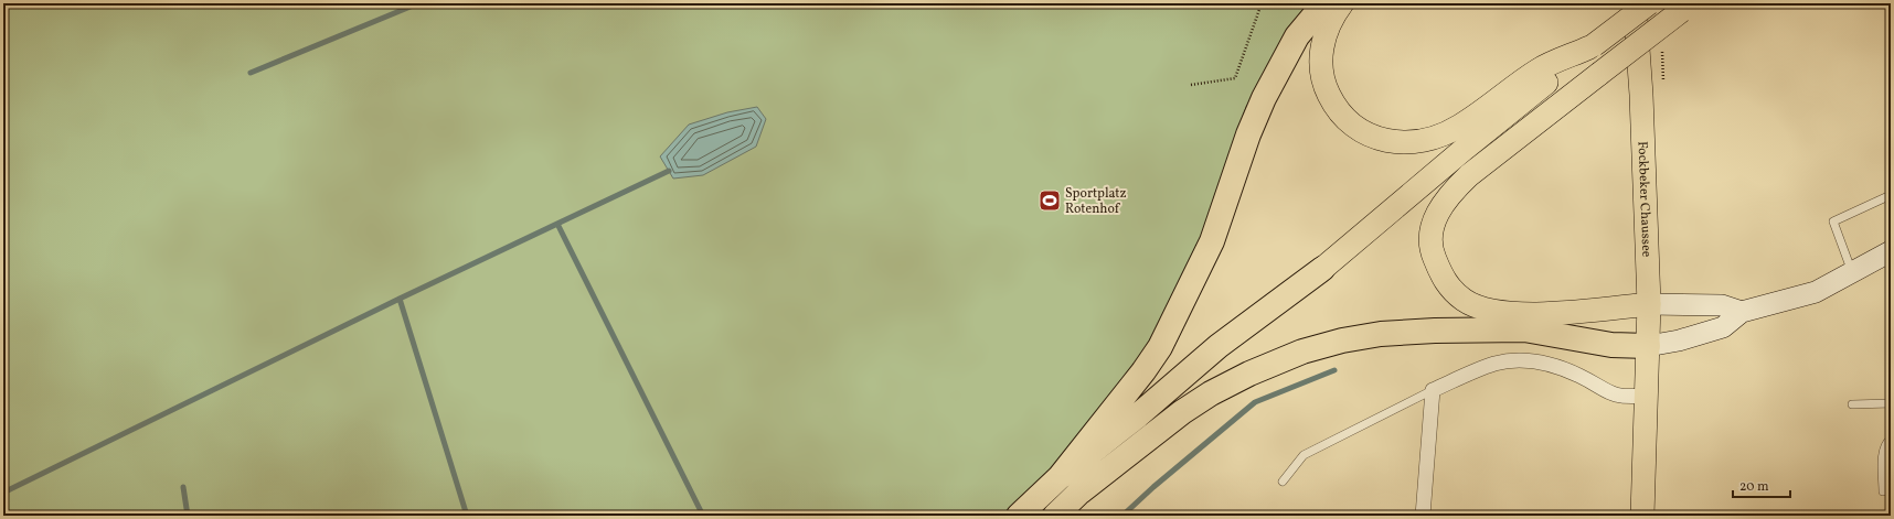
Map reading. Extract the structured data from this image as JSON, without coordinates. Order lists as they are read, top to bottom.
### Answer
{
  "streets": {
    "main road": ["Fockbeker Chaussee"]
  },
  "places": {
    "sports": ["Sportplatz Rotenhof"]
  },
  "scale_bar": "20 m"
}
